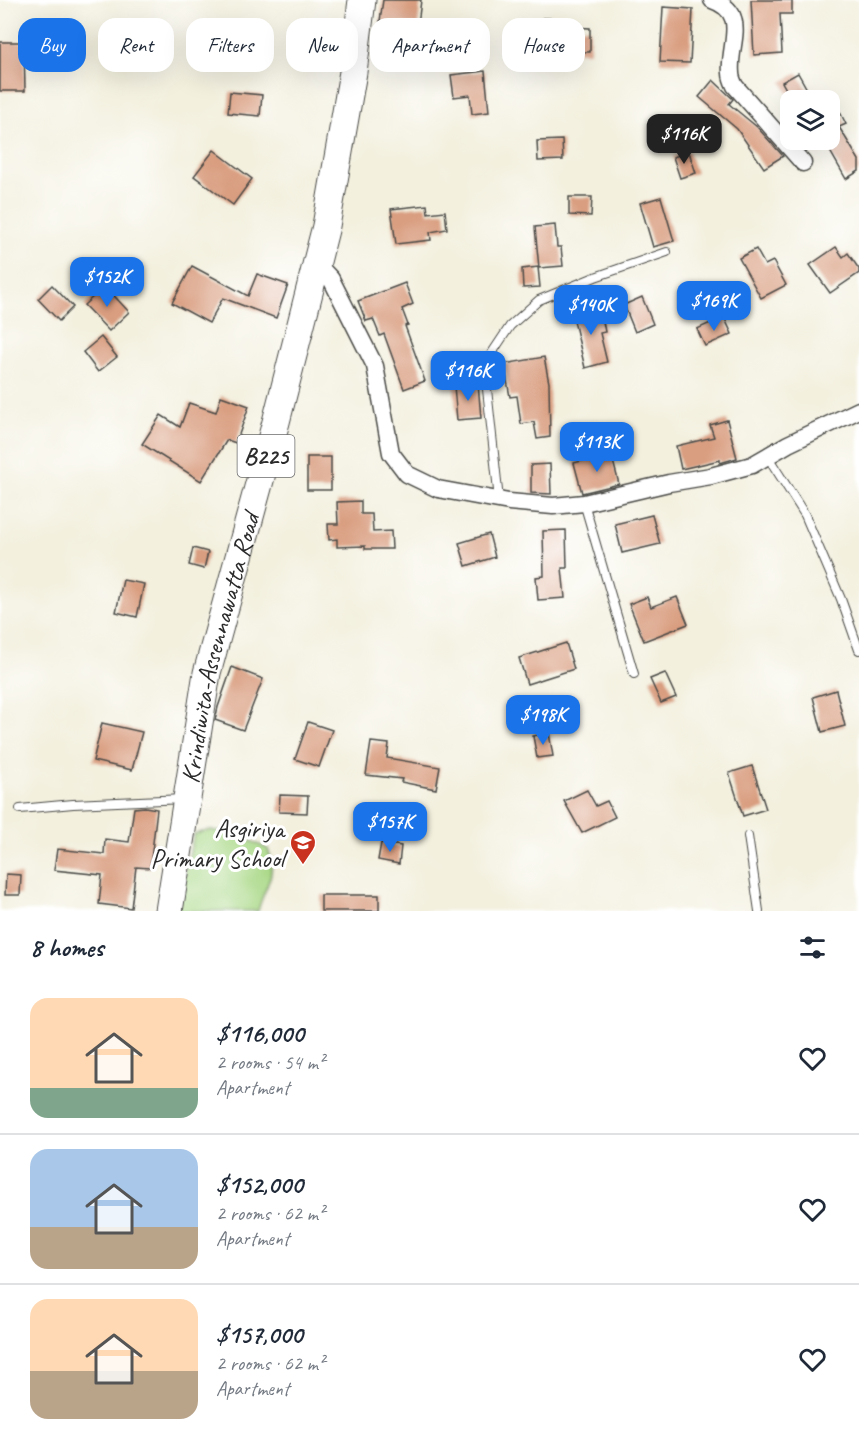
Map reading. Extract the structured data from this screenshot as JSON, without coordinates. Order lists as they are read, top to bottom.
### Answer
{
  "streets": {
    "main road": ["B225", "Krindiwita-Assennawatta Road"]
  },
  "places": {
    "school or university": ["Asgiriya Primary School"]
  },
  "page": {
    "chip": [
      "Buy",
      "Rent",
      "Filters",
      "New",
      "Apartment",
      "House"
    ],
    "price": [
      "$116K",
      "$152K",
      "$169K",
      "$140K",
      "$116K",
      "$113K",
      "$198K",
      "$157K"
    ],
    "heading": "8 homes",
    "list": [
      {
        "name": "$116,000",
        "note": "2 rooms · 54 m² · Apartment"
      },
      {
        "name": "$152,000",
        "note": "2 rooms · 62 m² · Apartment"
      },
      {
        "name": "$157,000",
        "note": "2 rooms · 62 m² · Apartment"
      }
    ]
  }
}
